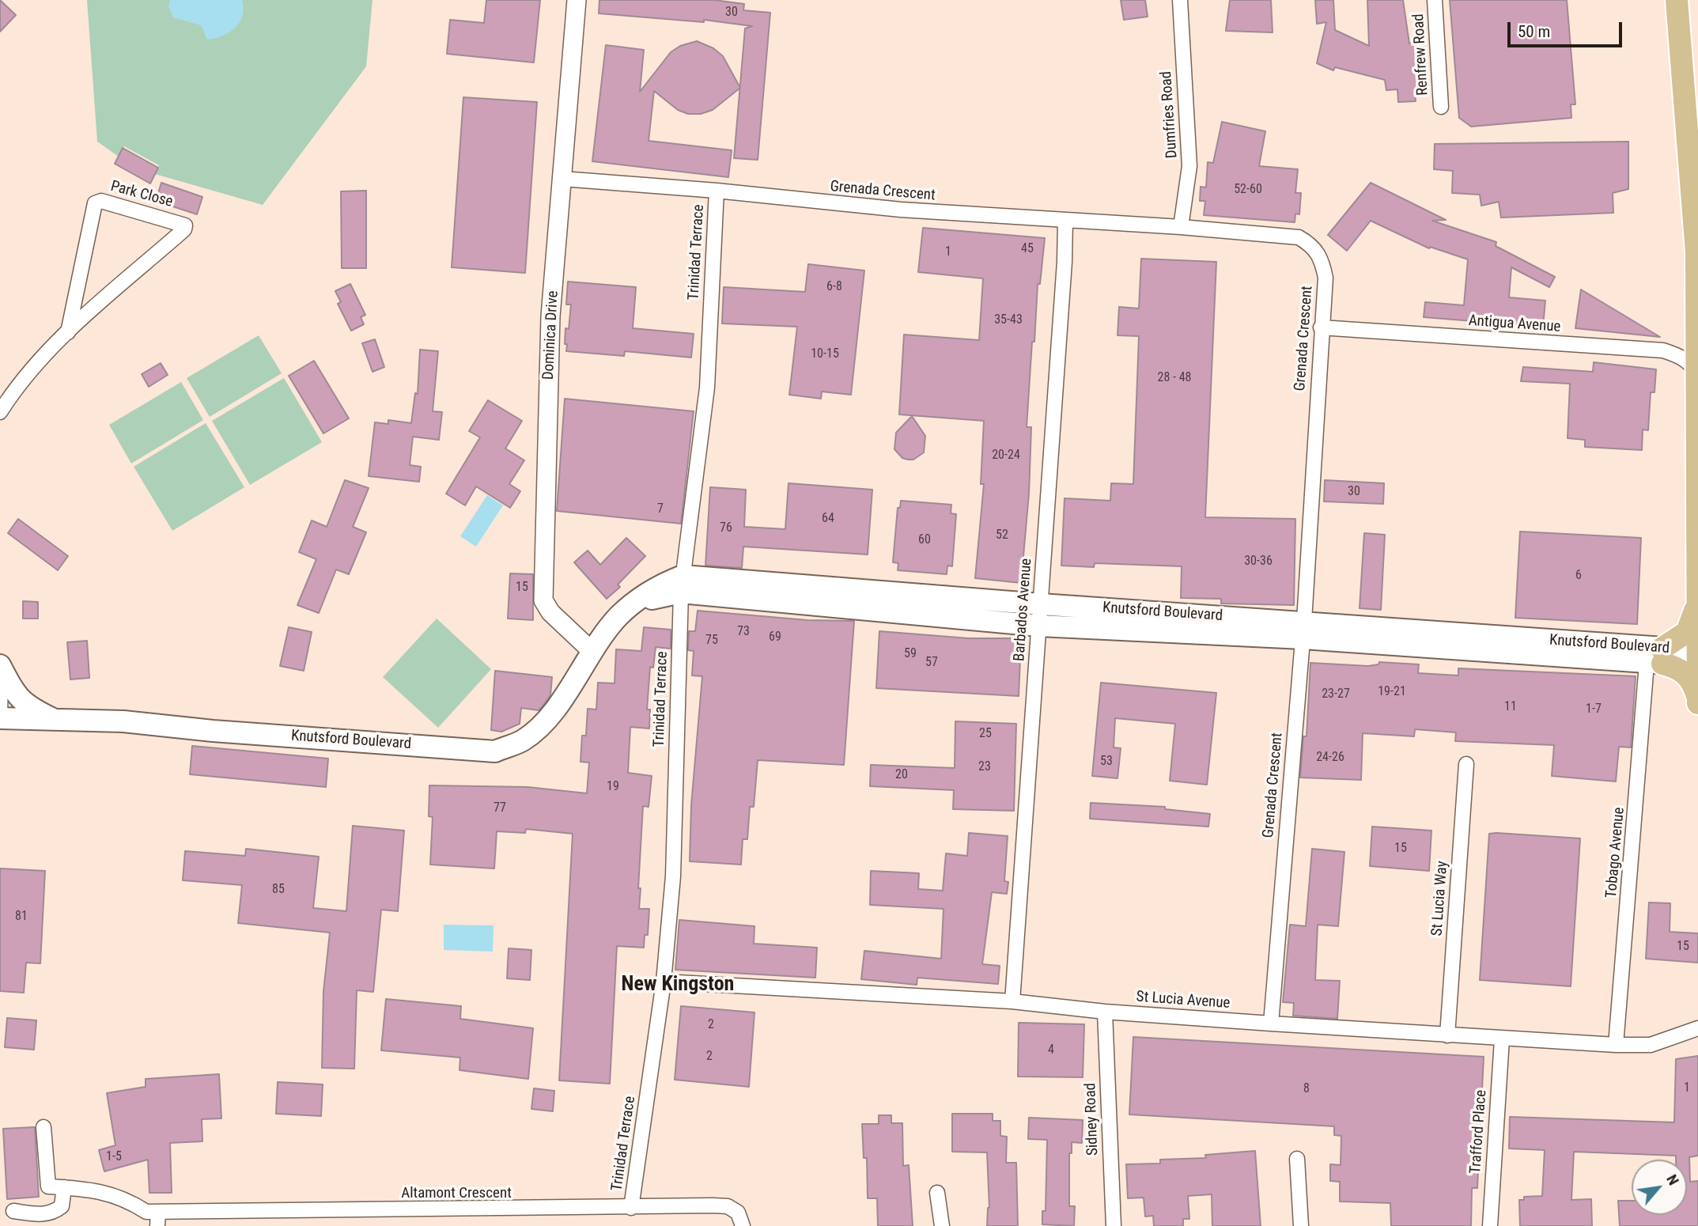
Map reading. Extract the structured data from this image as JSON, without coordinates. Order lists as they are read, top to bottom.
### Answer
{
  "streets": {
    "main road": ["Knutsford Boulevard"],
    "street": [
      "Renfrew Road",
      "Dumfries Road",
      "Grenada Crescent",
      "Park Close",
      "Trinidad Terrace",
      "Antigua Avenue",
      "Dominica Drive",
      "Barbados Avenue",
      "Tobago Avenue",
      "St Lucia Way",
      "St Lucia Avenue",
      "Sidney Road",
      "Trafford Place",
      "Altamont Crescent"
    ]
  },
  "crossings": [
    ["Dumfries Road", "Grenada Crescent"],
    ["Grenada Crescent", "Trinidad Terrace"],
    ["Grenada Crescent", "Antigua Avenue"],
    ["Grenada Crescent", "Dominica Drive"],
    ["Grenada Crescent", "Barbados Avenue"],
    ["Grenada Crescent", "Knutsford Boulevard"],
    ["Grenada Crescent", "St Lucia Avenue"],
    ["Trinidad Terrace", "Knutsford Boulevard"],
    ["Trinidad Terrace", "St Lucia Avenue"],
    ["Trinidad Terrace", "Altamont Crescent"],
    ["Dominica Drive", "Knutsford Boulevard"],
    ["Barbados Avenue", "Knutsford Boulevard"],
    ["Barbados Avenue", "St Lucia Avenue"],
    ["Knutsford Boulevard", "Tobago Avenue"],
    ["Tobago Avenue", "St Lucia Avenue"],
    ["St Lucia Way", "St Lucia Avenue"],
    ["St Lucia Avenue", "Sidney Road"],
    ["St Lucia Avenue", "Trafford Place"]
  ],
  "districts": ["New Kingston"],
  "house_numbers": [
    "30",
    "52-60",
    "45",
    "1",
    "6-8",
    "35-43",
    "10-15",
    "28 - 48",
    "20-24",
    "30",
    "7",
    "64",
    "76",
    "52",
    "60",
    "30-36",
    "6",
    "15",
    "73",
    "69",
    "75",
    "59",
    "57",
    "19-21",
    "23-27",
    "11",
    "1-7",
    "25",
    "24-26",
    "53",
    "23",
    "20",
    "19",
    "77",
    "15",
    "85",
    "81",
    "15",
    "2",
    "4",
    "2",
    "1",
    "8",
    "1-5"
  ],
  "scale_bar": "50 m",
  "north": "top right"
}
